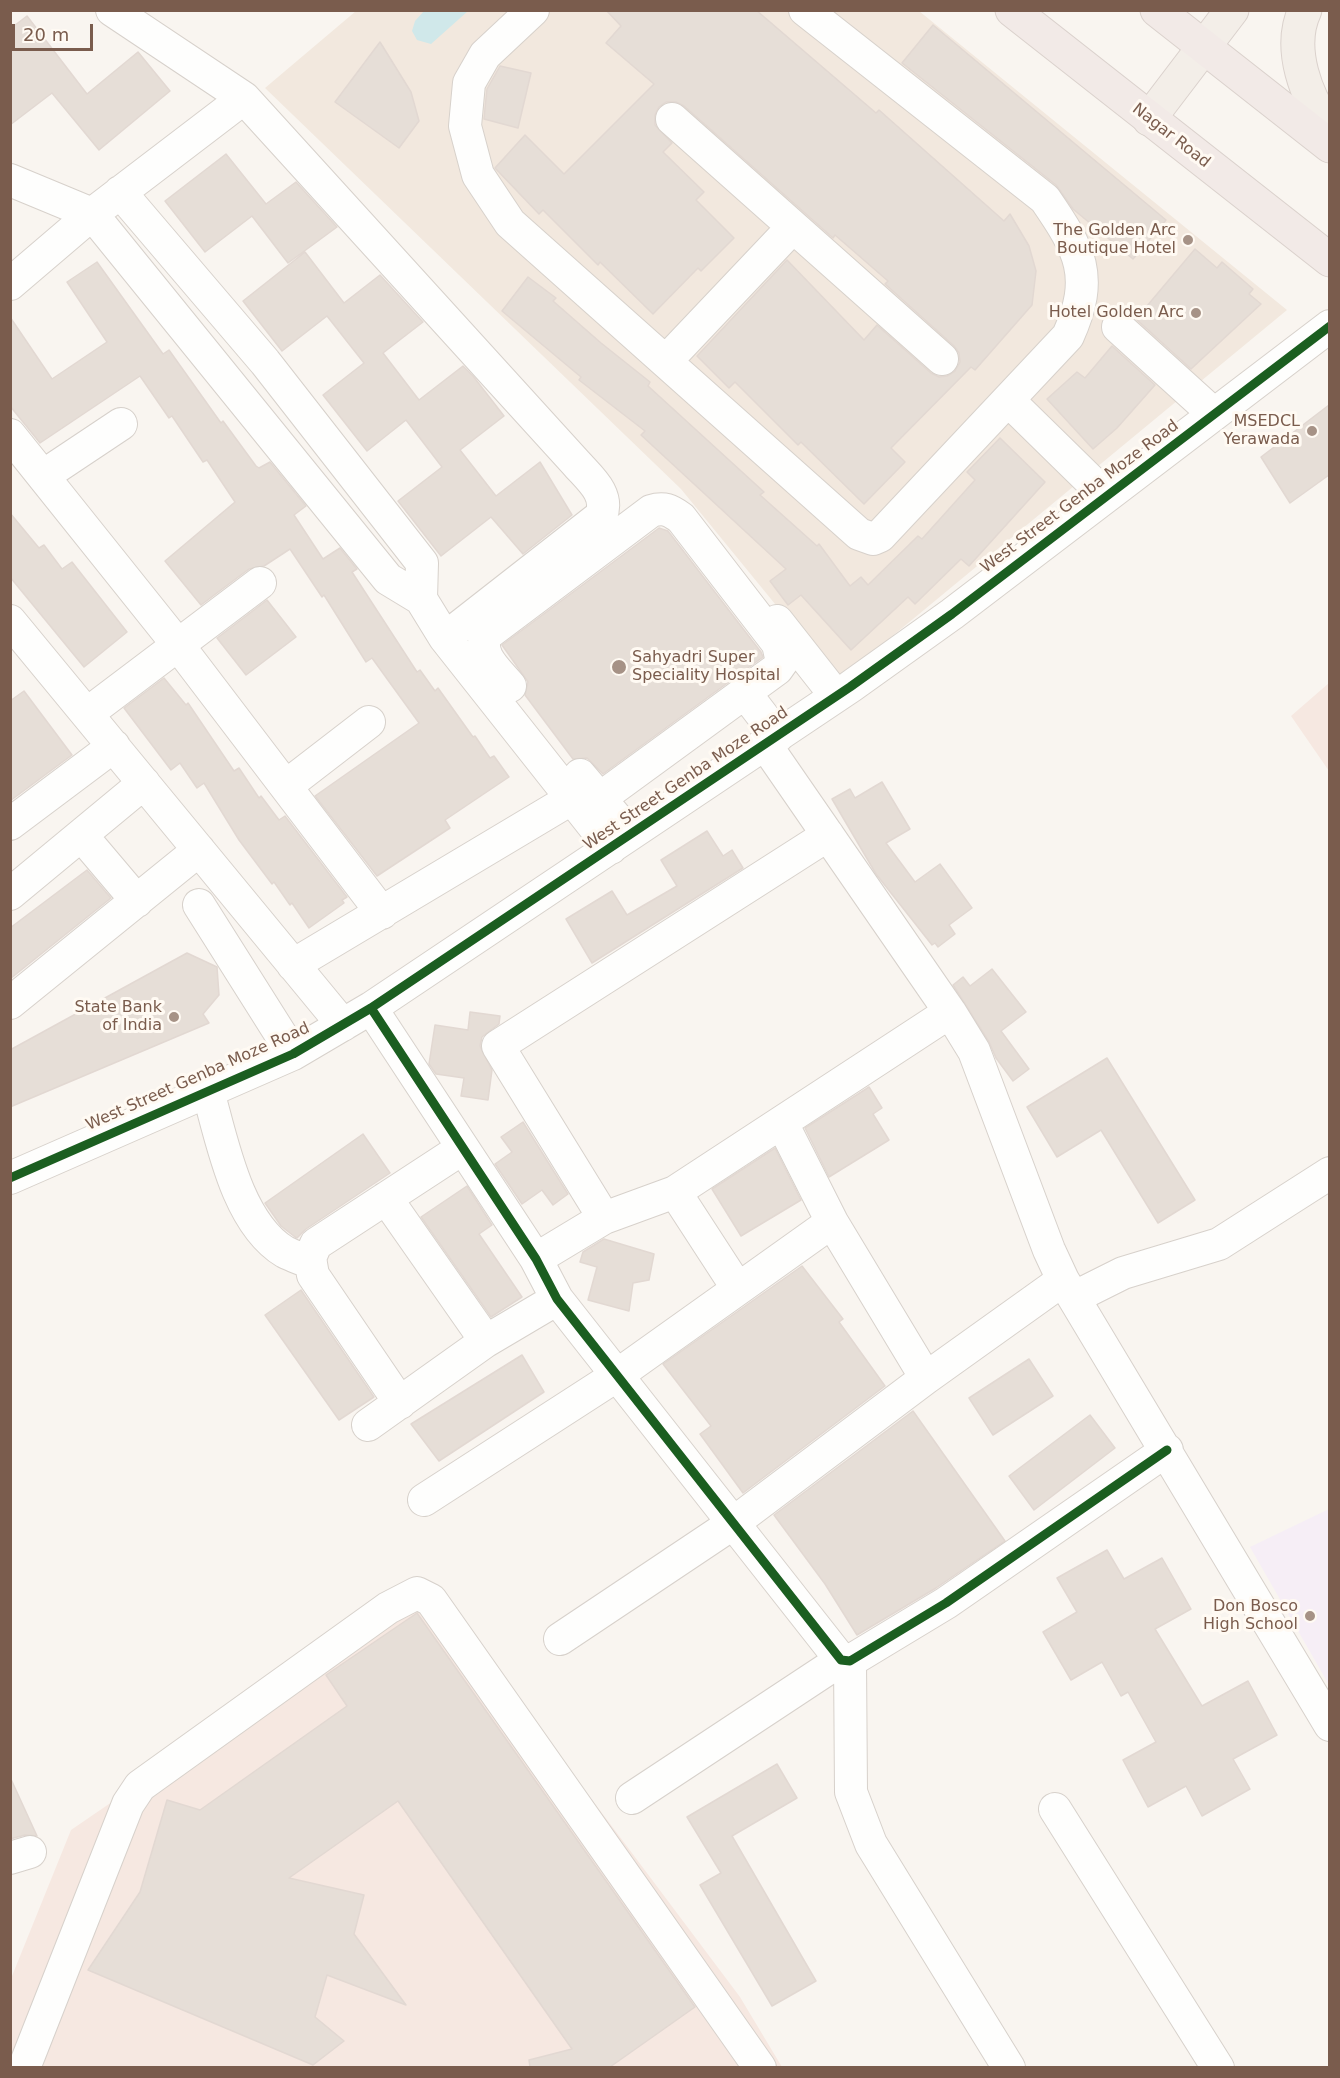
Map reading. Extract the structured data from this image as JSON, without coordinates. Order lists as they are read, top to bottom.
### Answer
{
  "streets": {
    "highway": ["Nagar Road"],
    "street": ["West Street Genba Moze Road"]
  },
  "places": [
    "The Golden Arc Boutique Hotel",
    "Hotel Golden Arc",
    "MSEDCL Yerawada",
    "Sahyadri Super Speciality Hospital",
    "State Bank of India",
    "Don Bosco High School"
  ],
  "scale_bar": "20 m"
}
